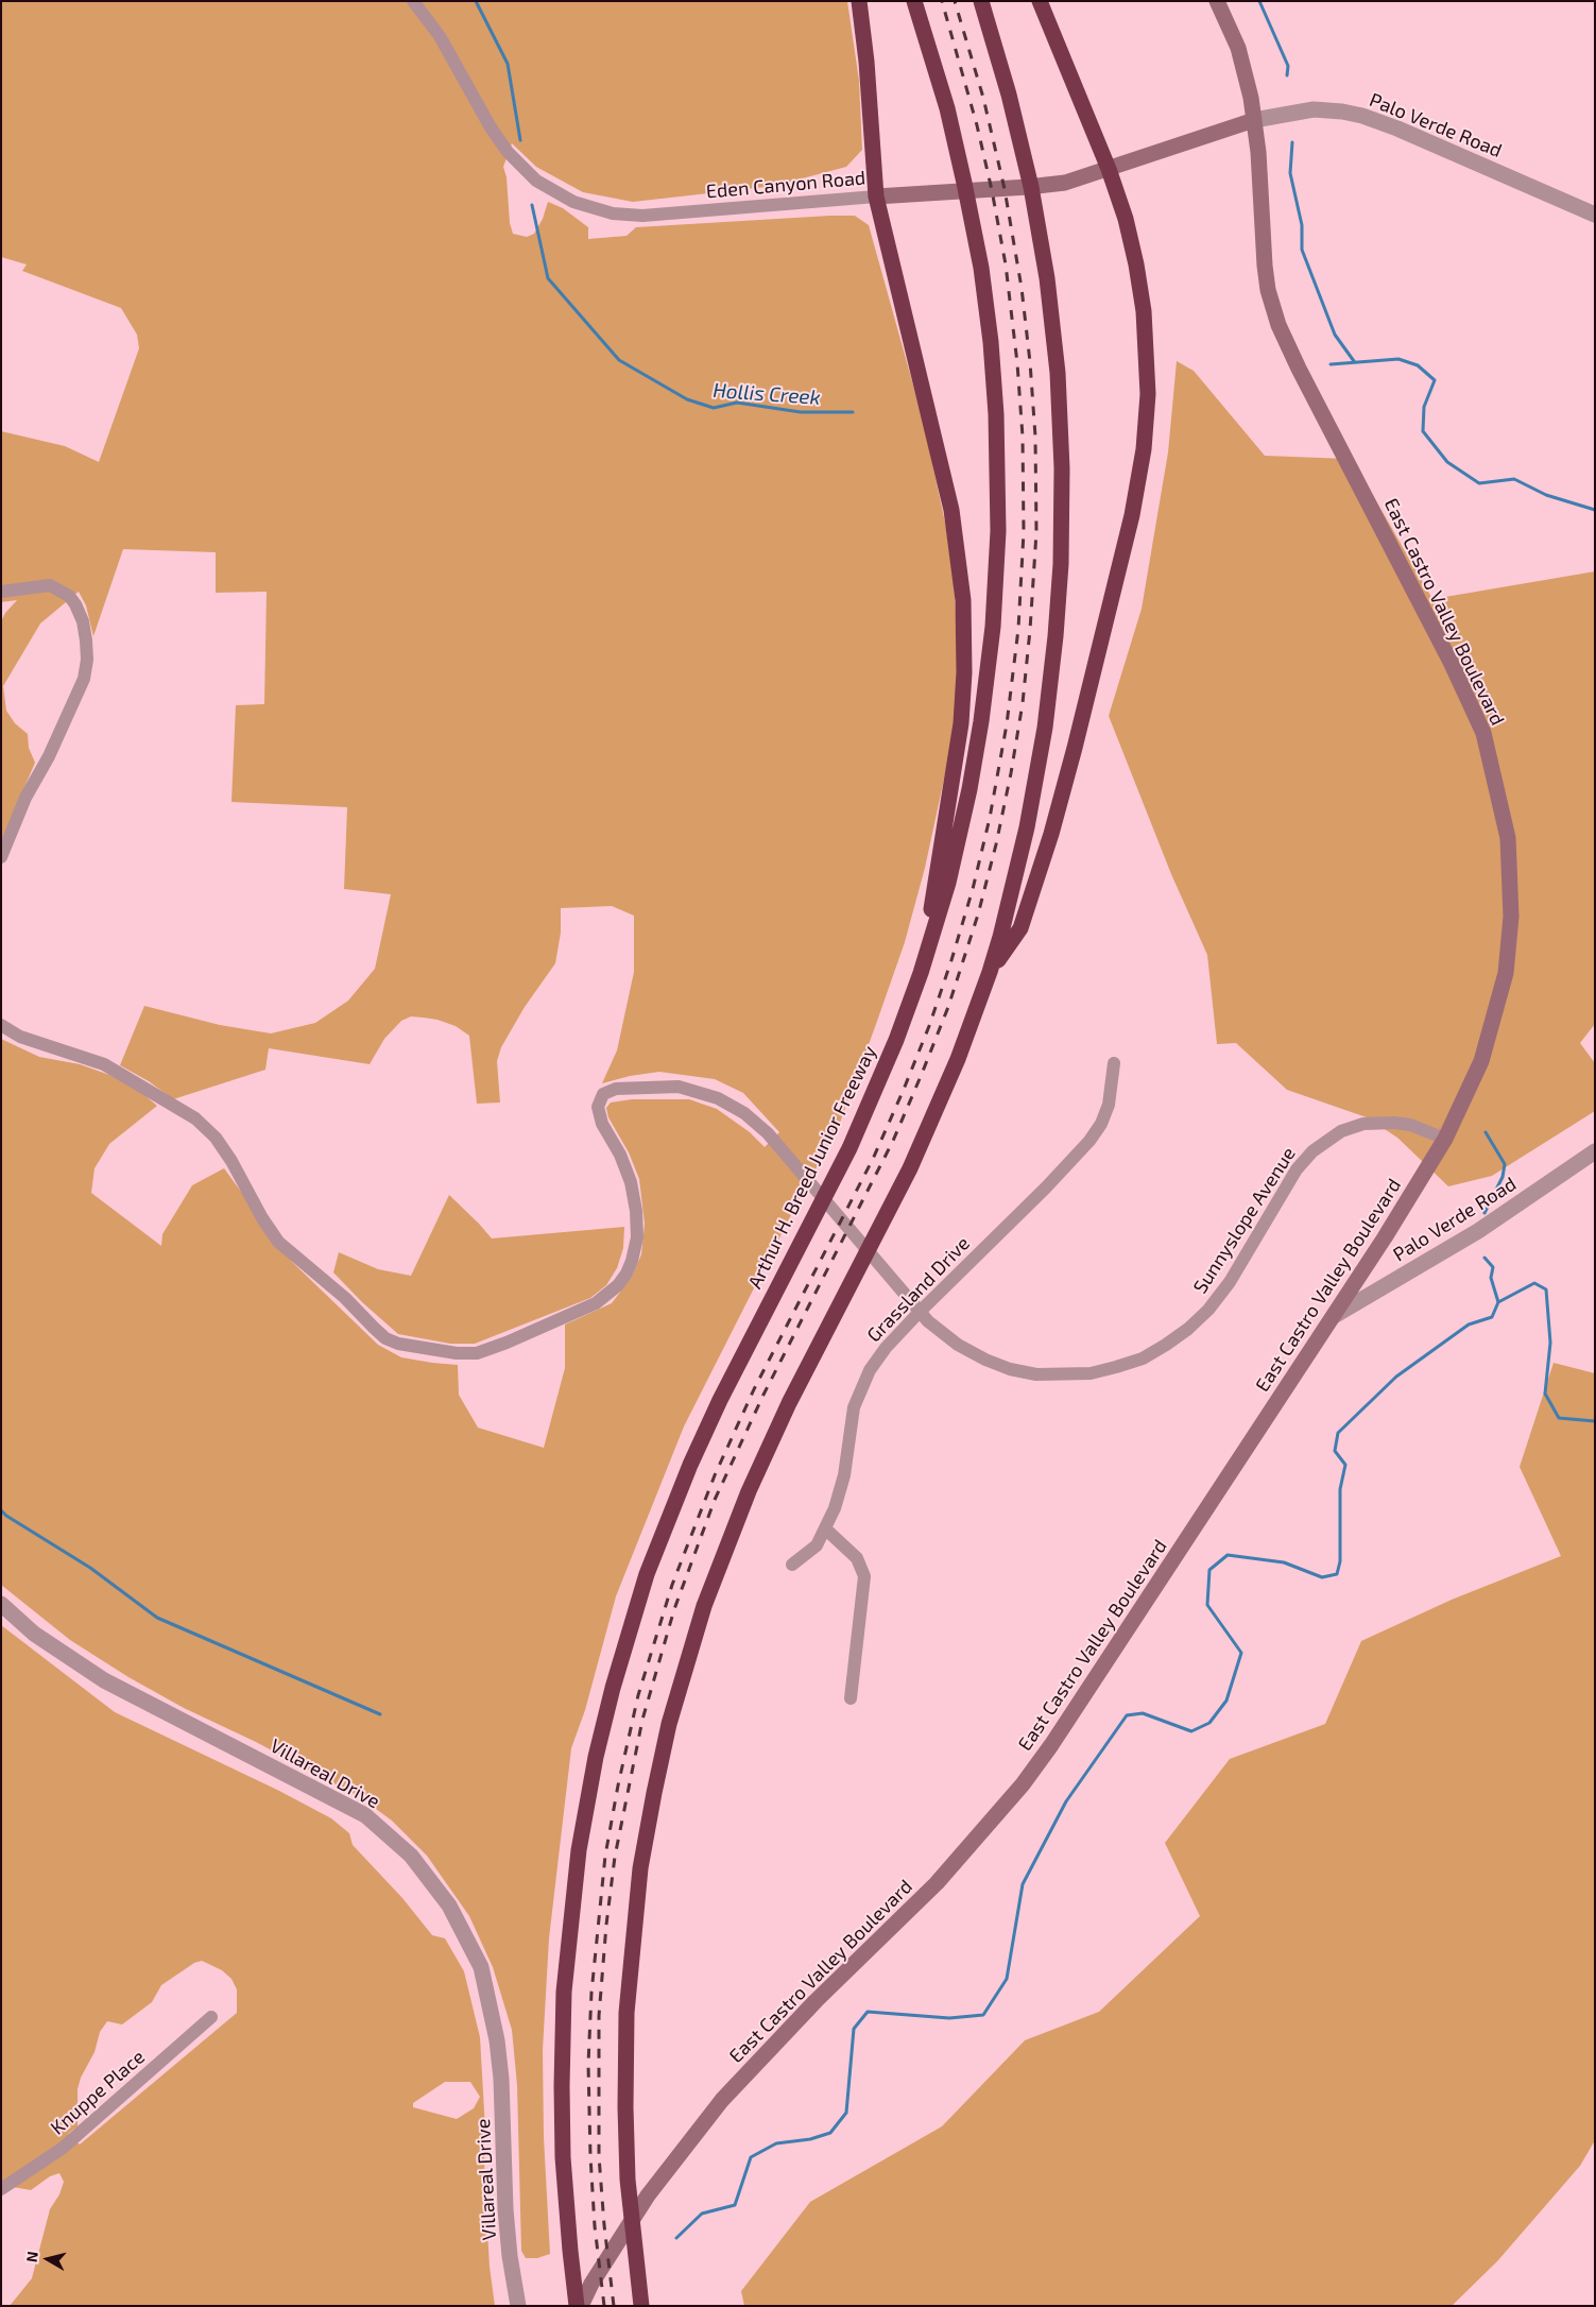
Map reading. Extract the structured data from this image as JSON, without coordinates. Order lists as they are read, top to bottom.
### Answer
{
  "streets": {
    "highway": ["Arthur H. Breed Junior Freeway"],
    "main road": ["Eden Canyon Road", "East Castro Valley Boulevard"],
    "street": [
      "Palo Verde Road",
      "Sunnyslope Avenue",
      "Grassland Drive",
      "Villareal Drive",
      "Knuppe Place"
    ]
  },
  "crossings": [
    ["Palo Verde Road", "Eden Canyon Road"],
    ["Palo Verde Road", "East Castro Valley Boulevard"],
    ["Eden Canyon Road", "East Castro Valley Boulevard"],
    ["East Castro Valley Boulevard", "Sunnyslope Avenue"],
    ["Sunnyslope Avenue", "Grassland Drive"]
  ],
  "water": ["Hollis Creek"],
  "north": "left"
}
